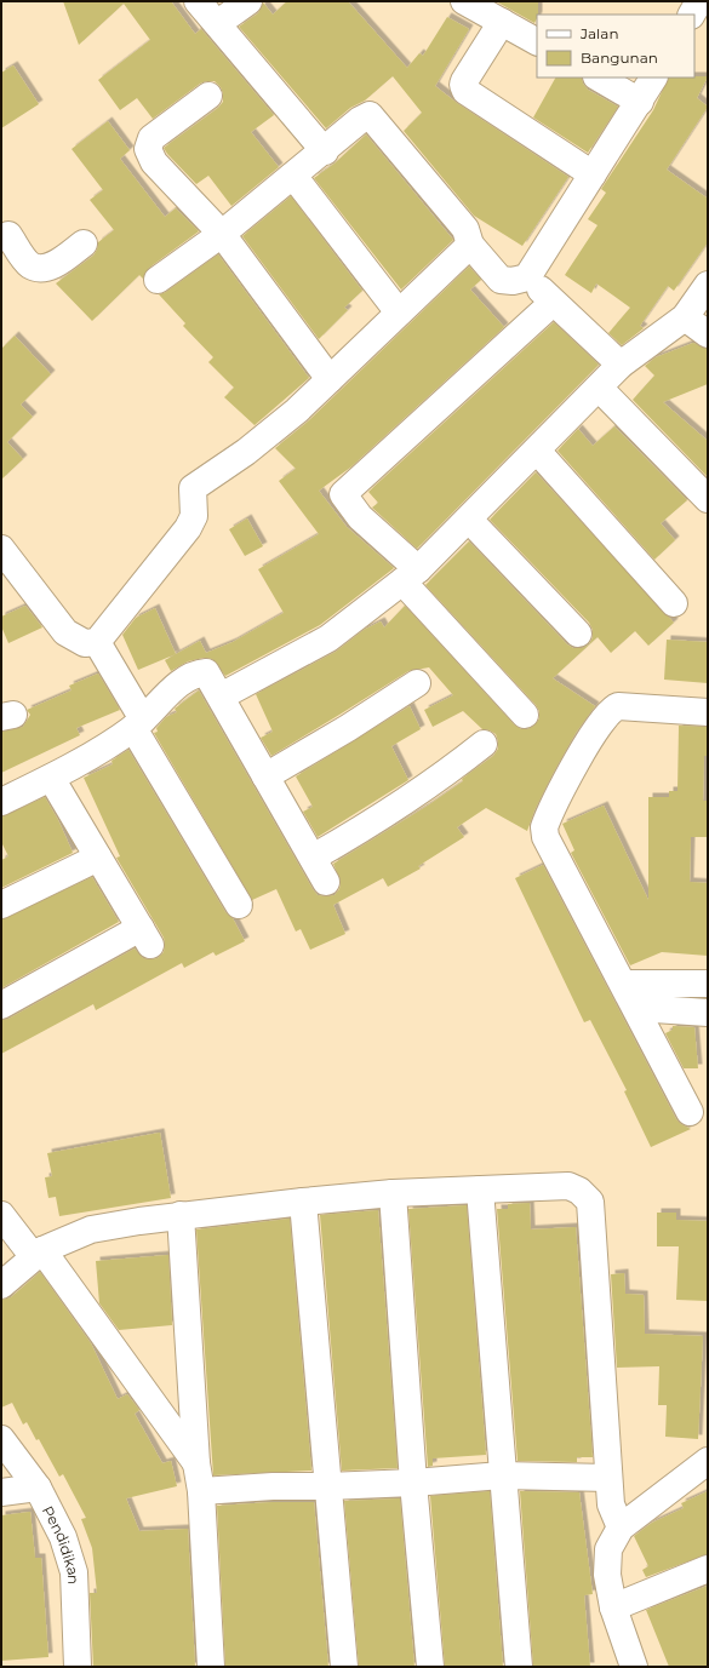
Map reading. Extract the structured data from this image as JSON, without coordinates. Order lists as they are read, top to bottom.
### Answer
{
  "streets": {
    "street": ["Pendidikan"]
  },
  "legend": ["Jalan", "Bangunan"]
}
